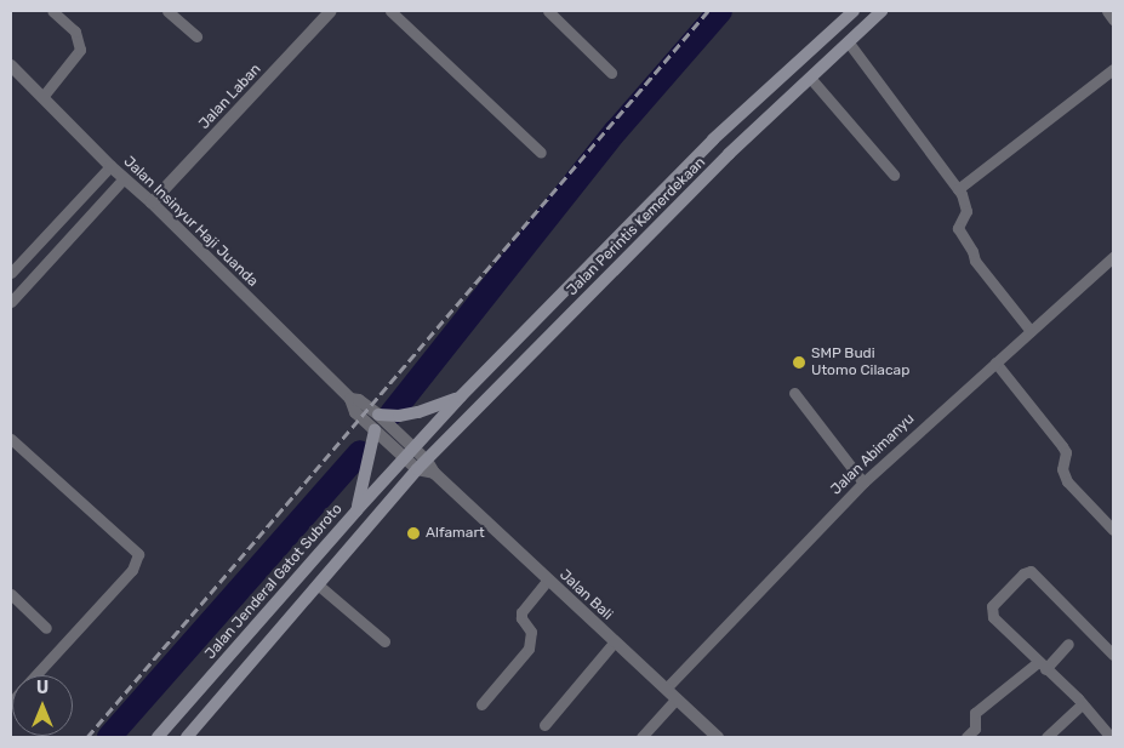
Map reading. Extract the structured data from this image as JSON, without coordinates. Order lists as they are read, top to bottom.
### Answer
{
  "streets": {
    "main road": ["Jalan Perintis Kemerdekaan", "Jalan Jenderal Gatot Subroto"],
    "street": [
      "Jalan Laban",
      "Jalan Insinyur Haji Juanda",
      "Jalan Abimanyu",
      "Jalan Bali"
    ]
  },
  "crossings": [
    ["Jalan Laban", "Jalan Insinyur Haji Juanda"],
    ["Jalan Insinyur Haji Juanda", "Jalan Perintis Kemerdekaan"],
    ["Jalan Insinyur Haji Juanda", "Jalan Jenderal Gatot Subroto"],
    ["Jalan Insinyur Haji Juanda", "Jalan Bali"],
    ["Jalan Perintis Kemerdekaan", "Jalan Jenderal Gatot Subroto"],
    ["Jalan Perintis Kemerdekaan", "Jalan Bali"],
    ["Jalan Abimanyu", "Jalan Bali"]
  ],
  "places": ["SMP Budi Utomo Cilacap", "Alfamart"],
  "north": "top"
}
